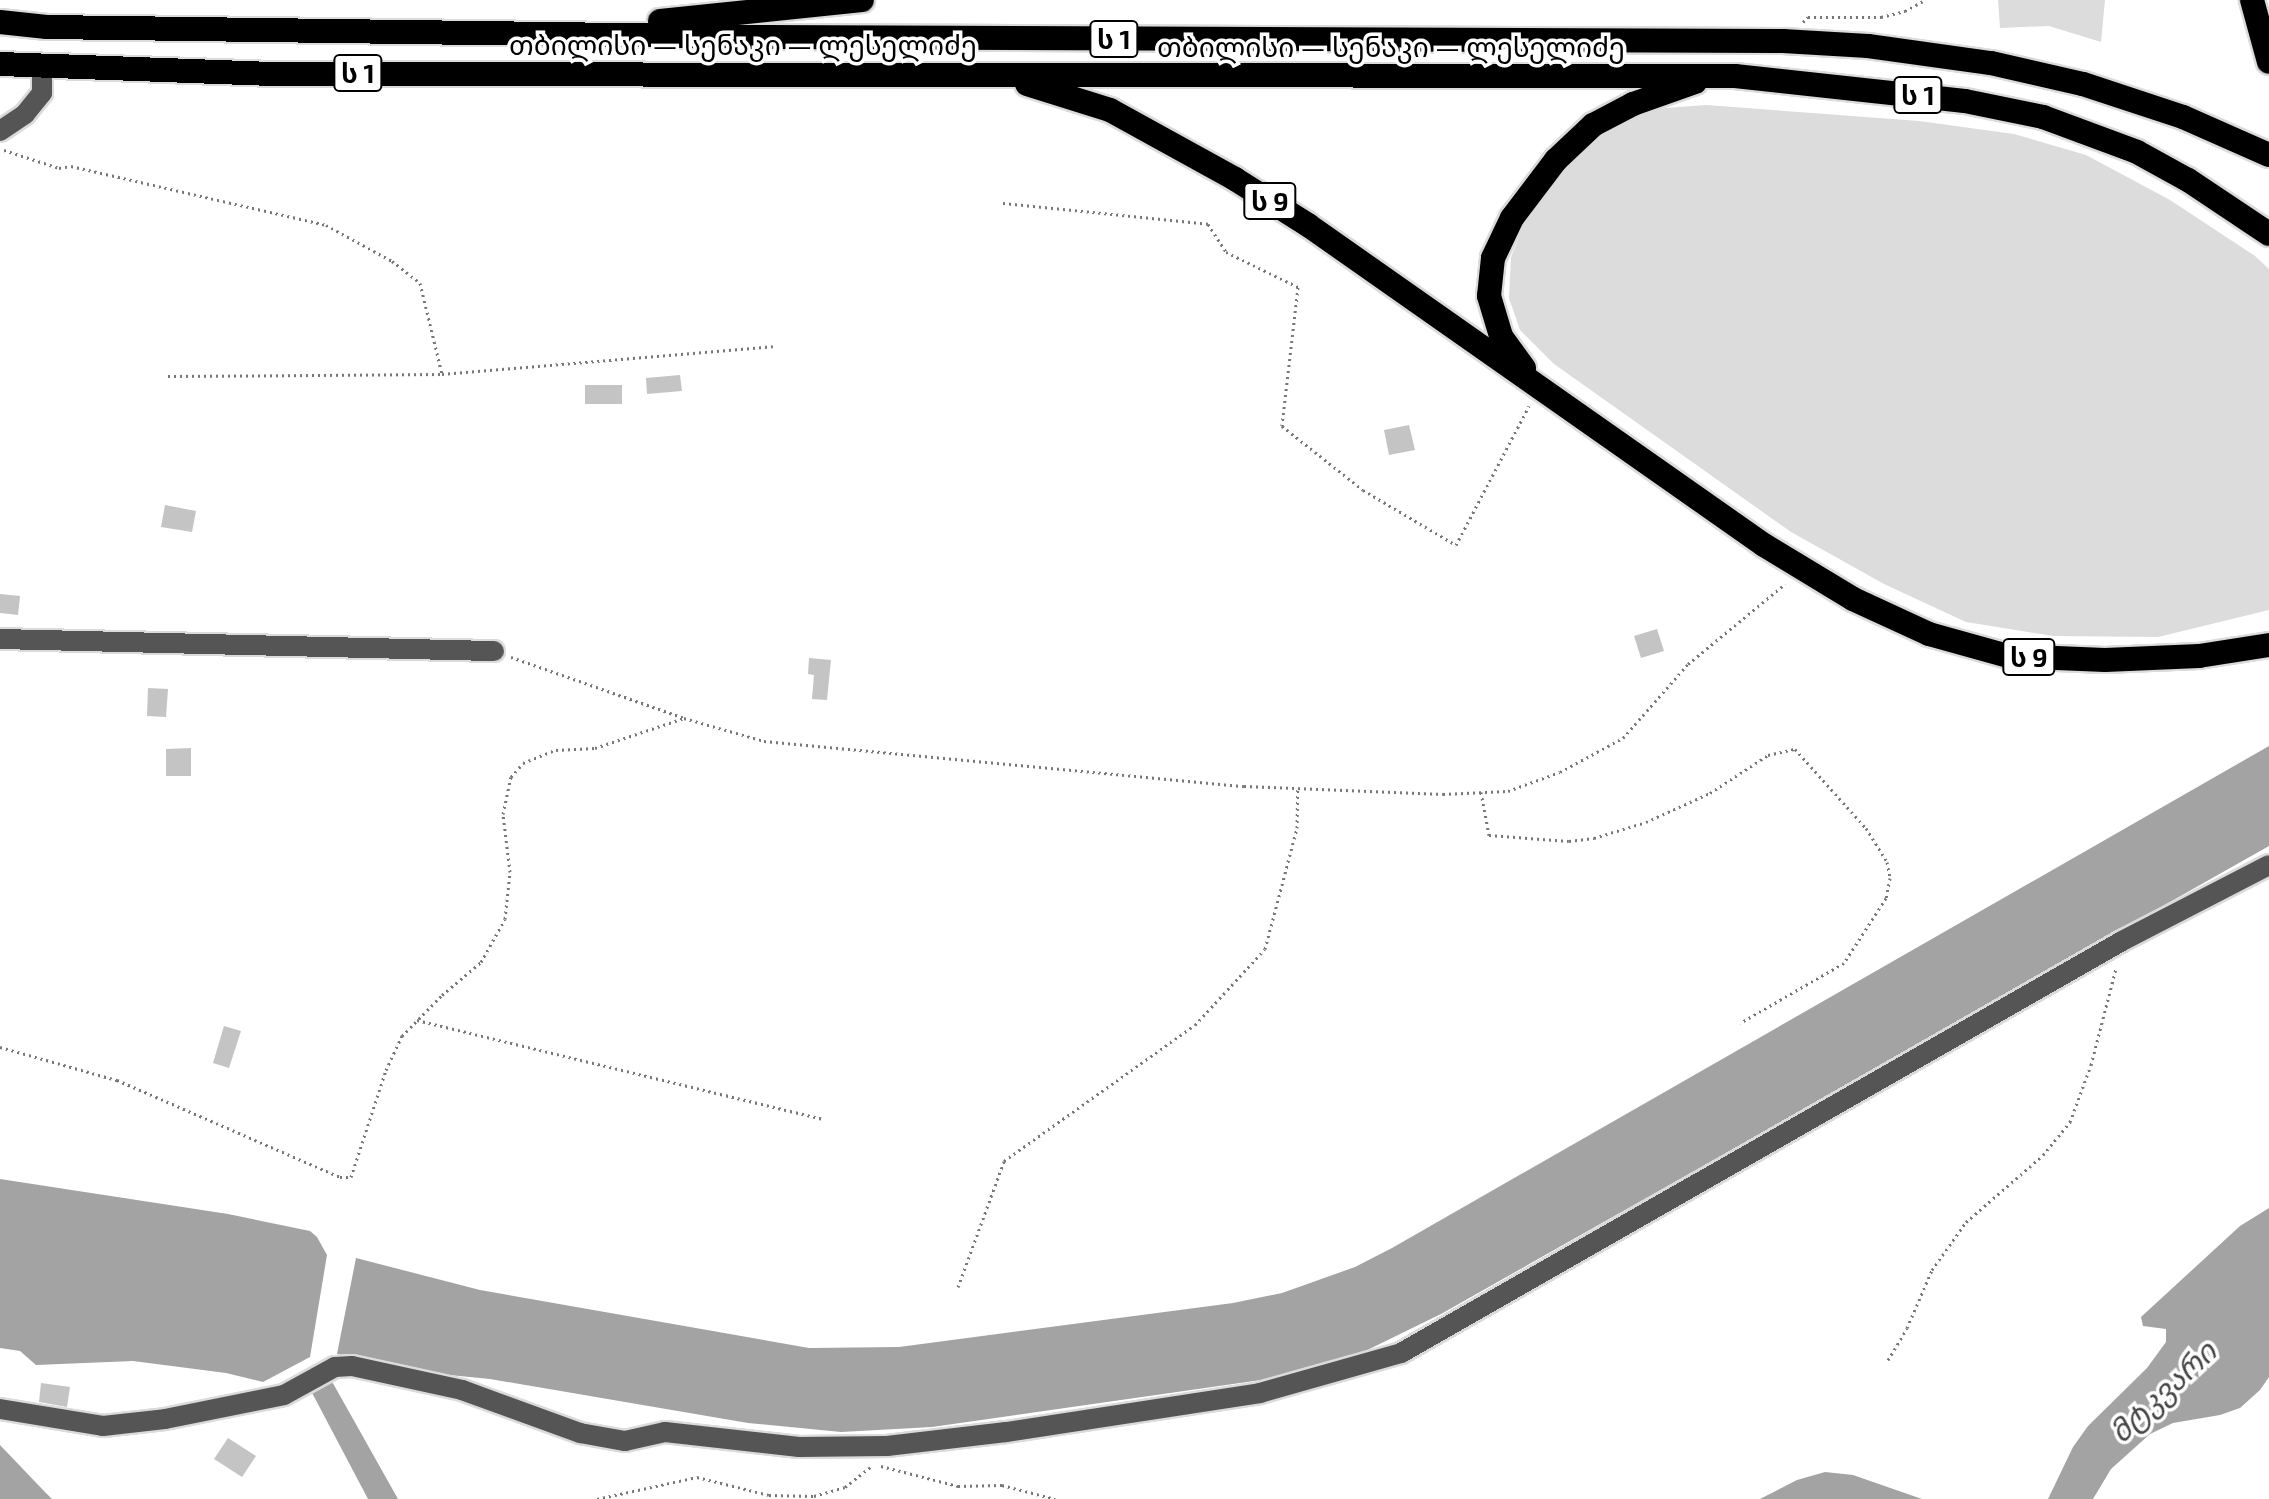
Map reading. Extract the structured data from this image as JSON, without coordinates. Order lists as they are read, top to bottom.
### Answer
{
  "streets": {
    "highway": ["ს 1", "თბილისი — სენაკი — ლესელიძე", "ს 9"]
  },
  "crossings": [
    ["თბილისი — სენაკი — ლესელიძე", "ს 9"]
  ],
  "water": ["მტკვარი"]
}
